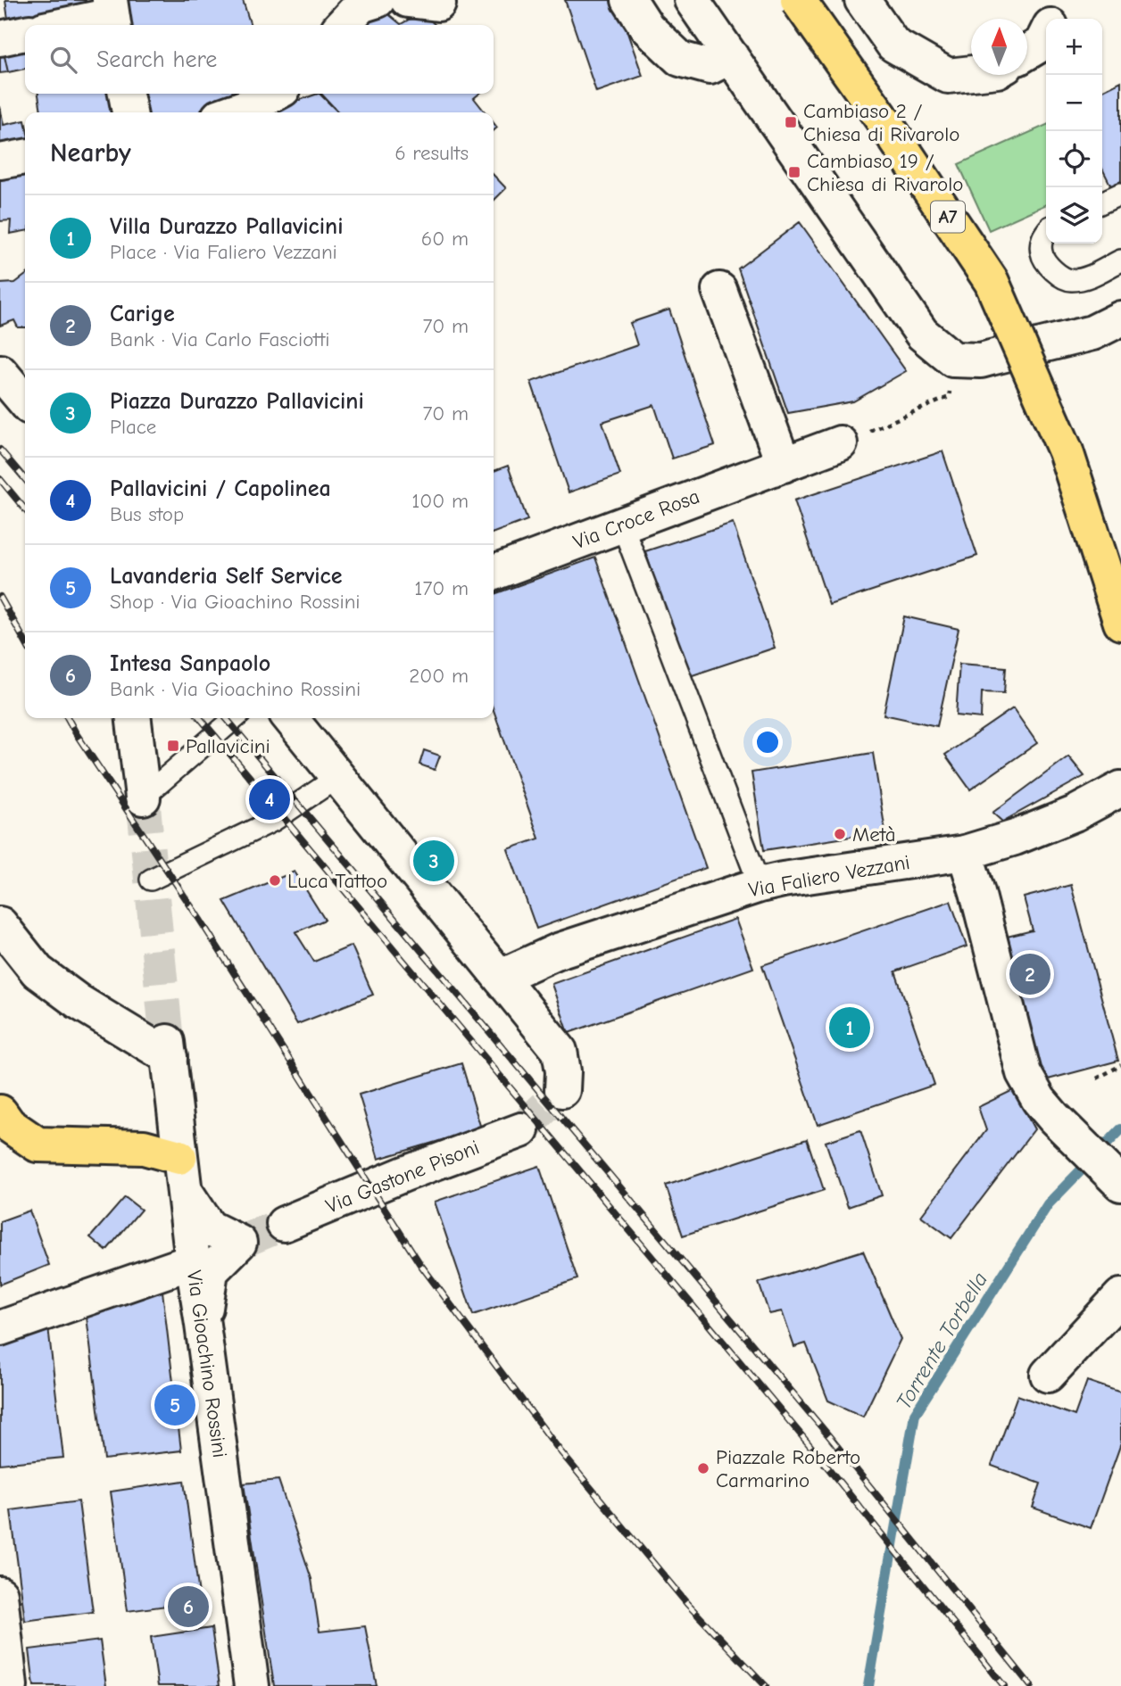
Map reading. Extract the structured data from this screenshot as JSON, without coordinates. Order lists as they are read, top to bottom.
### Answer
{
  "streets": {
    "main road": ["A7"],
    "street": [
      "Via Croce Rosa",
      "Via Faliero Vezzani",
      "Via Gastone Pisoni",
      "Via Gioachino Rossini"
    ]
  },
  "water": ["Torrente Torbella"],
  "places": {
    "transit": ["Cambiaso 2 / Chiesa di Rivarolo", "Cambiaso 19 / Chiesa di Rivarolo", "Pallavicini"],
    "other": ["Metà", "Luca Tattoo", "Piazzale Roberto Carmarino"]
  },
  "north": "top",
  "page": {
    "map_buttons": ["+", "−"],
    "search": "Search here",
    "heading": ["Nearby", "6 results"],
    "list": [
      {
        "mark": "1",
        "name": "Villa Durazzo Pallavicini",
        "note": "Place · Via Faliero Vezzani",
        "value": "60 m"
      },
      {
        "mark": "2",
        "name": "Carige",
        "note": "Bank · Via Carlo Fasciotti",
        "value": "70 m"
      },
      {
        "mark": "3",
        "name": "Piazza Durazzo Pallavicini",
        "note": "Place",
        "value": "70 m"
      },
      {
        "mark": "4",
        "name": "Pallavicini / Capolinea",
        "note": "Bus stop",
        "value": "100 m"
      },
      {
        "mark": "5",
        "name": "Lavanderia Self Service",
        "note": "Shop · Via Gioachino Rossini",
        "value": "170 m"
      },
      {
        "mark": "6",
        "name": "Intesa Sanpaolo",
        "note": "Bank · Via Gioachino Rossini",
        "value": "200 m"
      }
    ],
    "pins": [
      "4",
      "3",
      "2",
      "1",
      "5",
      "6"
    ]
  }
}
